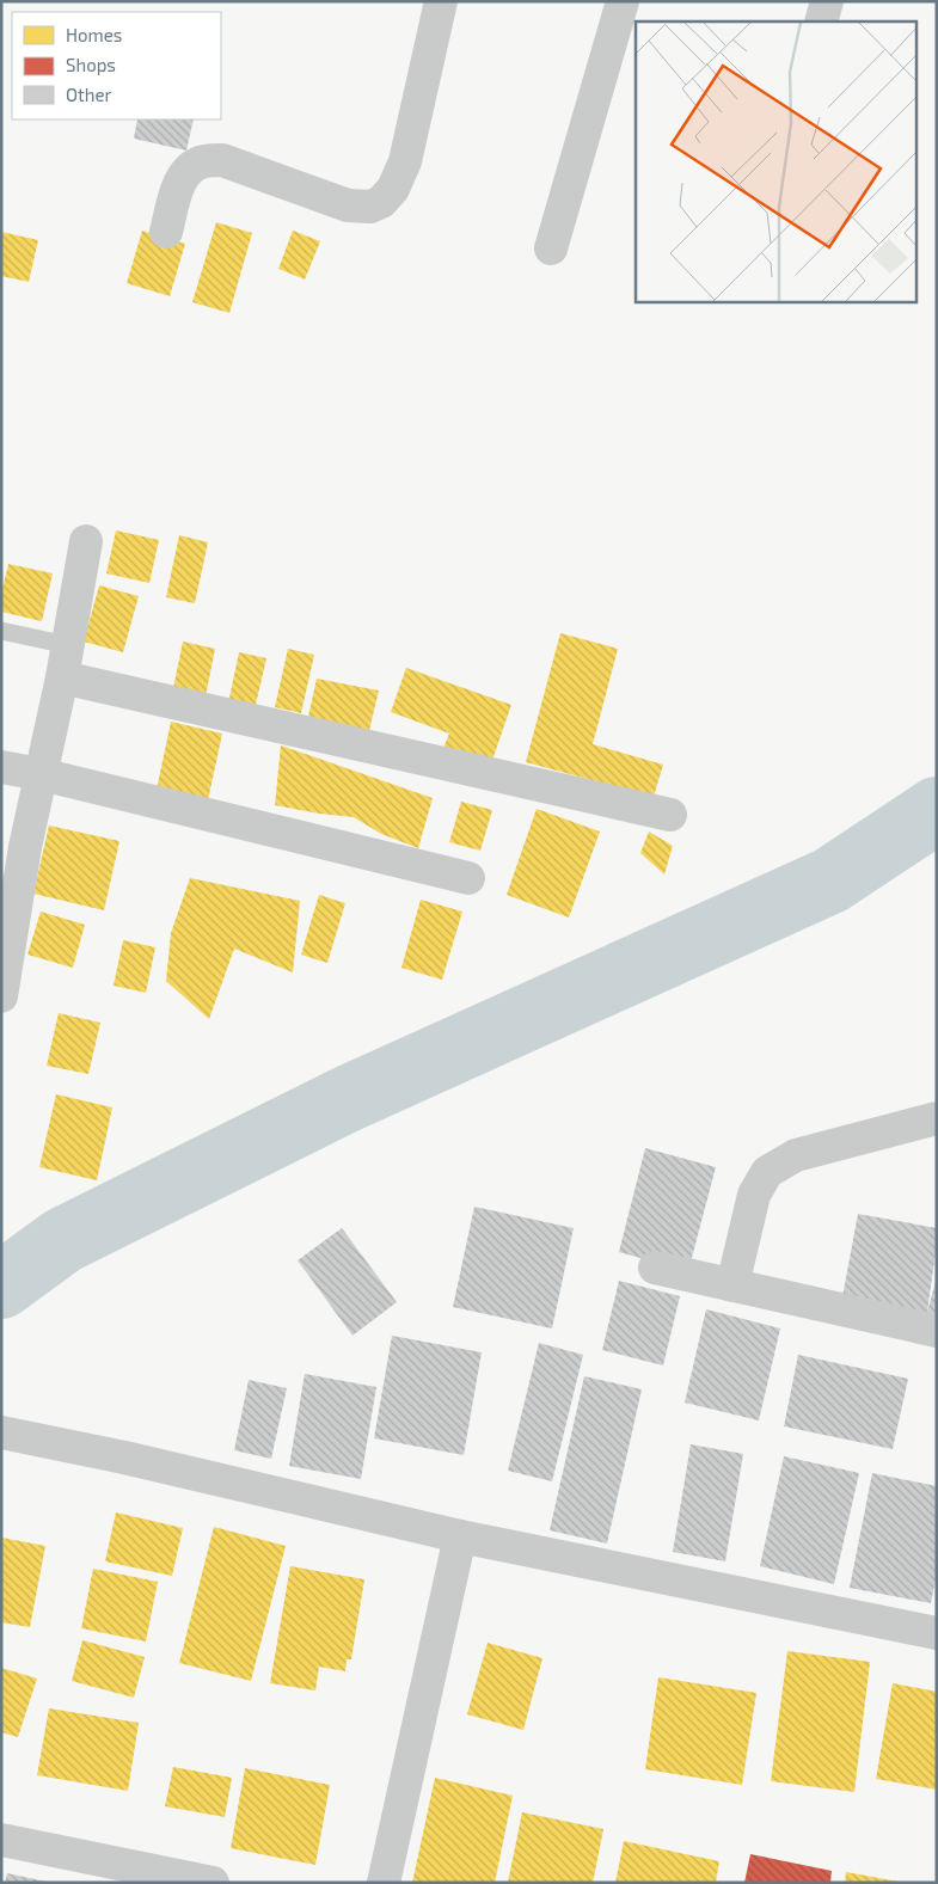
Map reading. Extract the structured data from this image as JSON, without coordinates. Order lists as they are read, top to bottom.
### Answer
{
  "legend": ["Homes", "Shops", "Other"]
}
